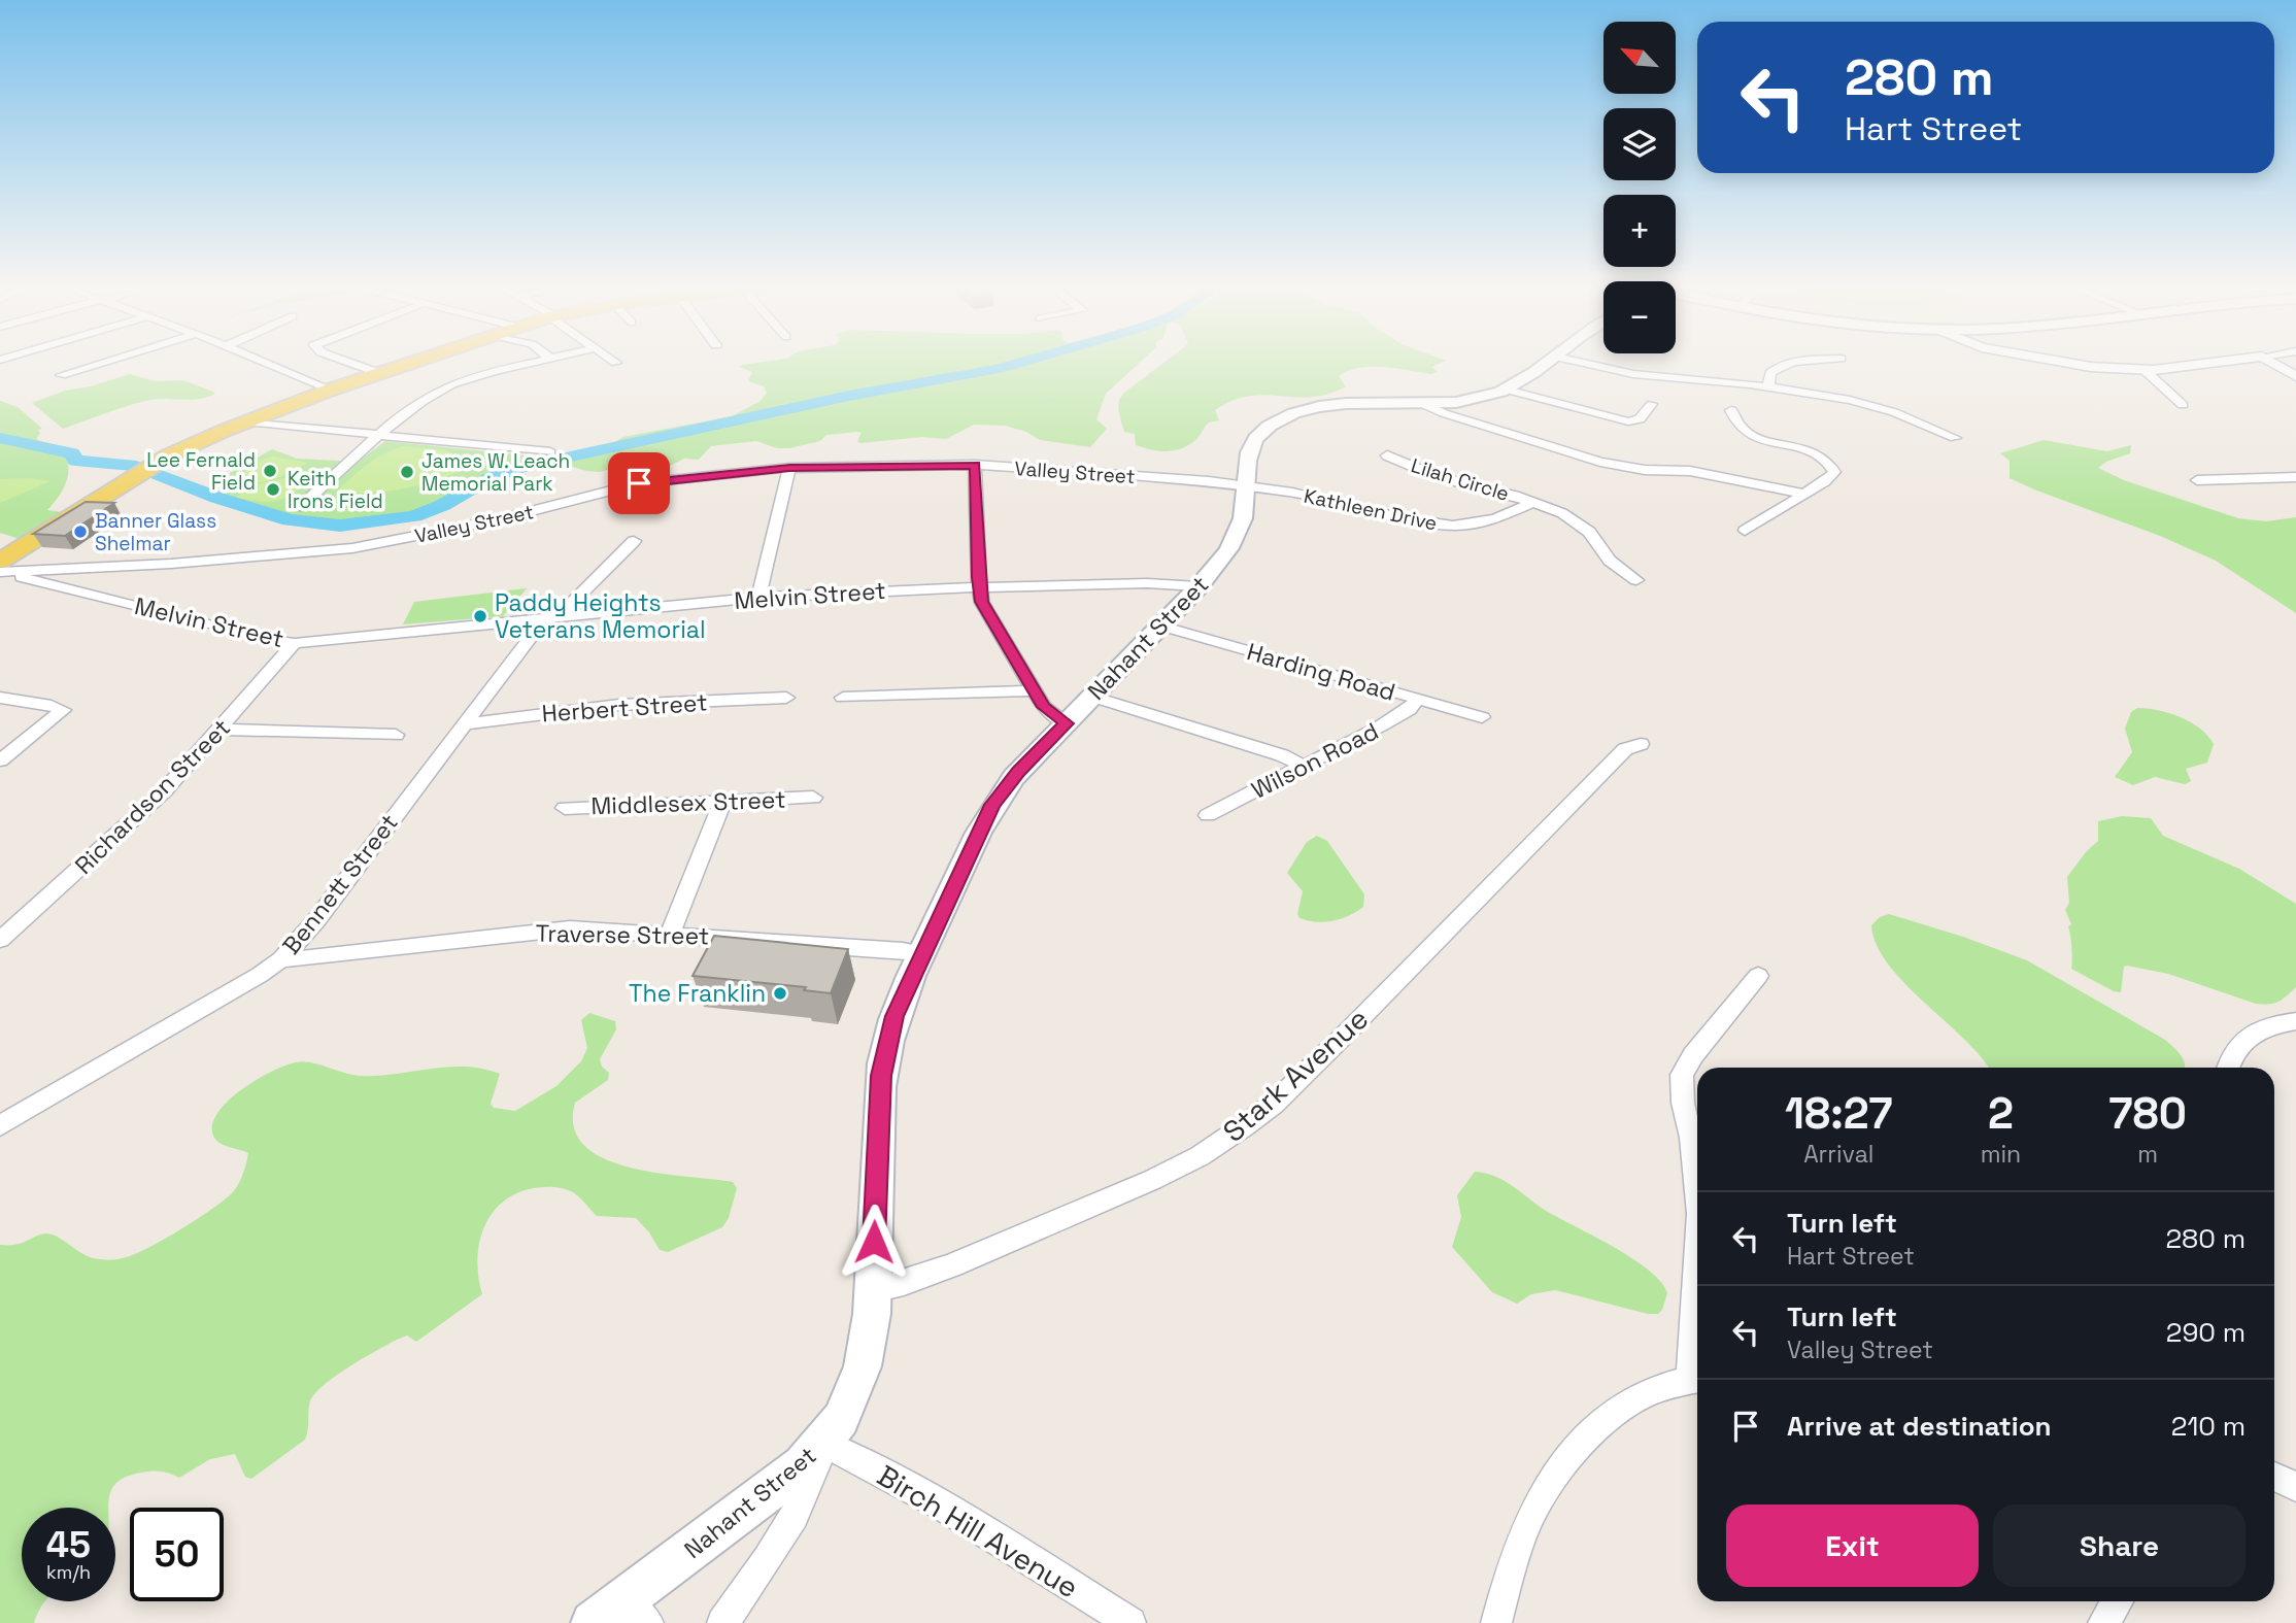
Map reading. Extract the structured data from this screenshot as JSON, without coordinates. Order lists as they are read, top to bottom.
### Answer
{
  "streets": {
    "main road": ["Nahant Street"],
    "street": [
      "Valley Street",
      "Lilah Circle",
      "Kathleen Drive",
      "Melvin Street",
      "Harding Road",
      "Herbert Street",
      "Wilson Road",
      "Richardson Street",
      "Middlesex Street",
      "Bennett Street",
      "Traverse Street",
      "Stark Avenue",
      "Birch Hill Avenue"
    ]
  },
  "crossings": [
    ["Valley Street", "Kathleen Drive"],
    ["Valley Street", "Melvin Street"],
    ["Valley Street", "Nahant Street"],
    ["Lilah Circle", "Kathleen Drive"],
    ["Kathleen Drive", "Nahant Street"],
    ["Melvin Street", "Nahant Street"],
    ["Melvin Street", "Richardson Street"],
    ["Melvin Street", "Bennett Street"],
    ["Nahant Street", "Harding Road"],
    ["Nahant Street", "Traverse Street"],
    ["Nahant Street", "Stark Avenue"],
    ["Nahant Street", "Birch Hill Avenue"],
    ["Harding Road", "Wilson Road"],
    ["Herbert Street", "Bennett Street"],
    ["Bennett Street", "Traverse Street"]
  ],
  "places": [
    "Lee Fernald Field",
    "James W. Leach Memorial Park",
    "Keith Irons Field",
    "Banner Glass Shelmar",
    "Paddy Heights Veterans Memorial",
    "The Franklin"
  ],
  "north": "top left",
  "page": {
    "map_buttons": ["+", "−"],
    "turn": ["280 m", "Hart Street"],
    "eta": [
      "18:27",
      "Arrival",
      "2",
      "min",
      "780",
      "m"
    ],
    "list": [
      {
        "name": "Turn left",
        "note": "Hart Street",
        "value": "280 m"
      },
      {
        "name": "Turn left",
        "note": "Valley Street",
        "value": "290 m"
      },
      {
        "name": "Arrive at destination",
        "value": "210 m"
      }
    ],
    "buttons": ["Exit", "Share"],
    "speed": "45 km/h",
    "limit": "50"
  }
}
